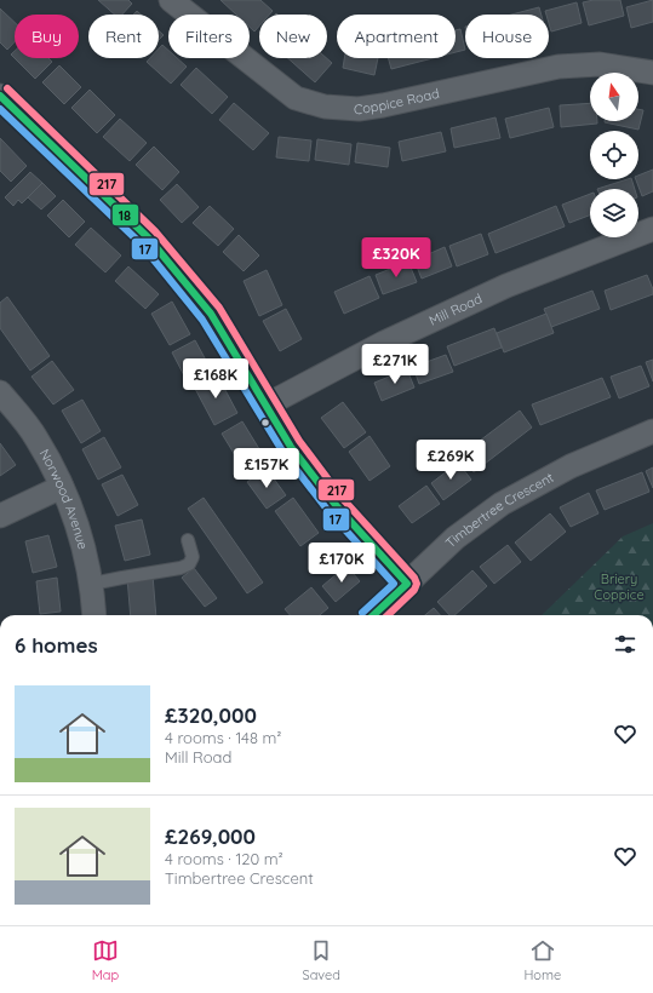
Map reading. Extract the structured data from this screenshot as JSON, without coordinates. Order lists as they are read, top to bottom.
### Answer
{
  "streets": {
    "street": [
      "Coppice Road",
      "Mill Road",
      "Norwood Avenue",
      "Timbertree Crescent"
    ]
  },
  "parks": ["Briery Coppice"],
  "lines": ["transit line 217", "transit line 18", "transit line 17"],
  "north": "top",
  "page": {
    "chip": [
      "Buy",
      "Rent",
      "Filters",
      "New",
      "Apartment",
      "House"
    ],
    "price": [
      "£320K",
      "£271K",
      "£168K",
      "£269K",
      "£157K",
      "£170K"
    ],
    "heading": "6 homes",
    "list": [
      {
        "name": "£320,000",
        "note": "4 rooms · 148 m² · Mill Road"
      },
      {
        "name": "£269,000",
        "note": "4 rooms · 120 m² · Timbertree Crescent"
      }
    ],
    "tabs": ["Map", "Saved", "Home"]
  }
}
